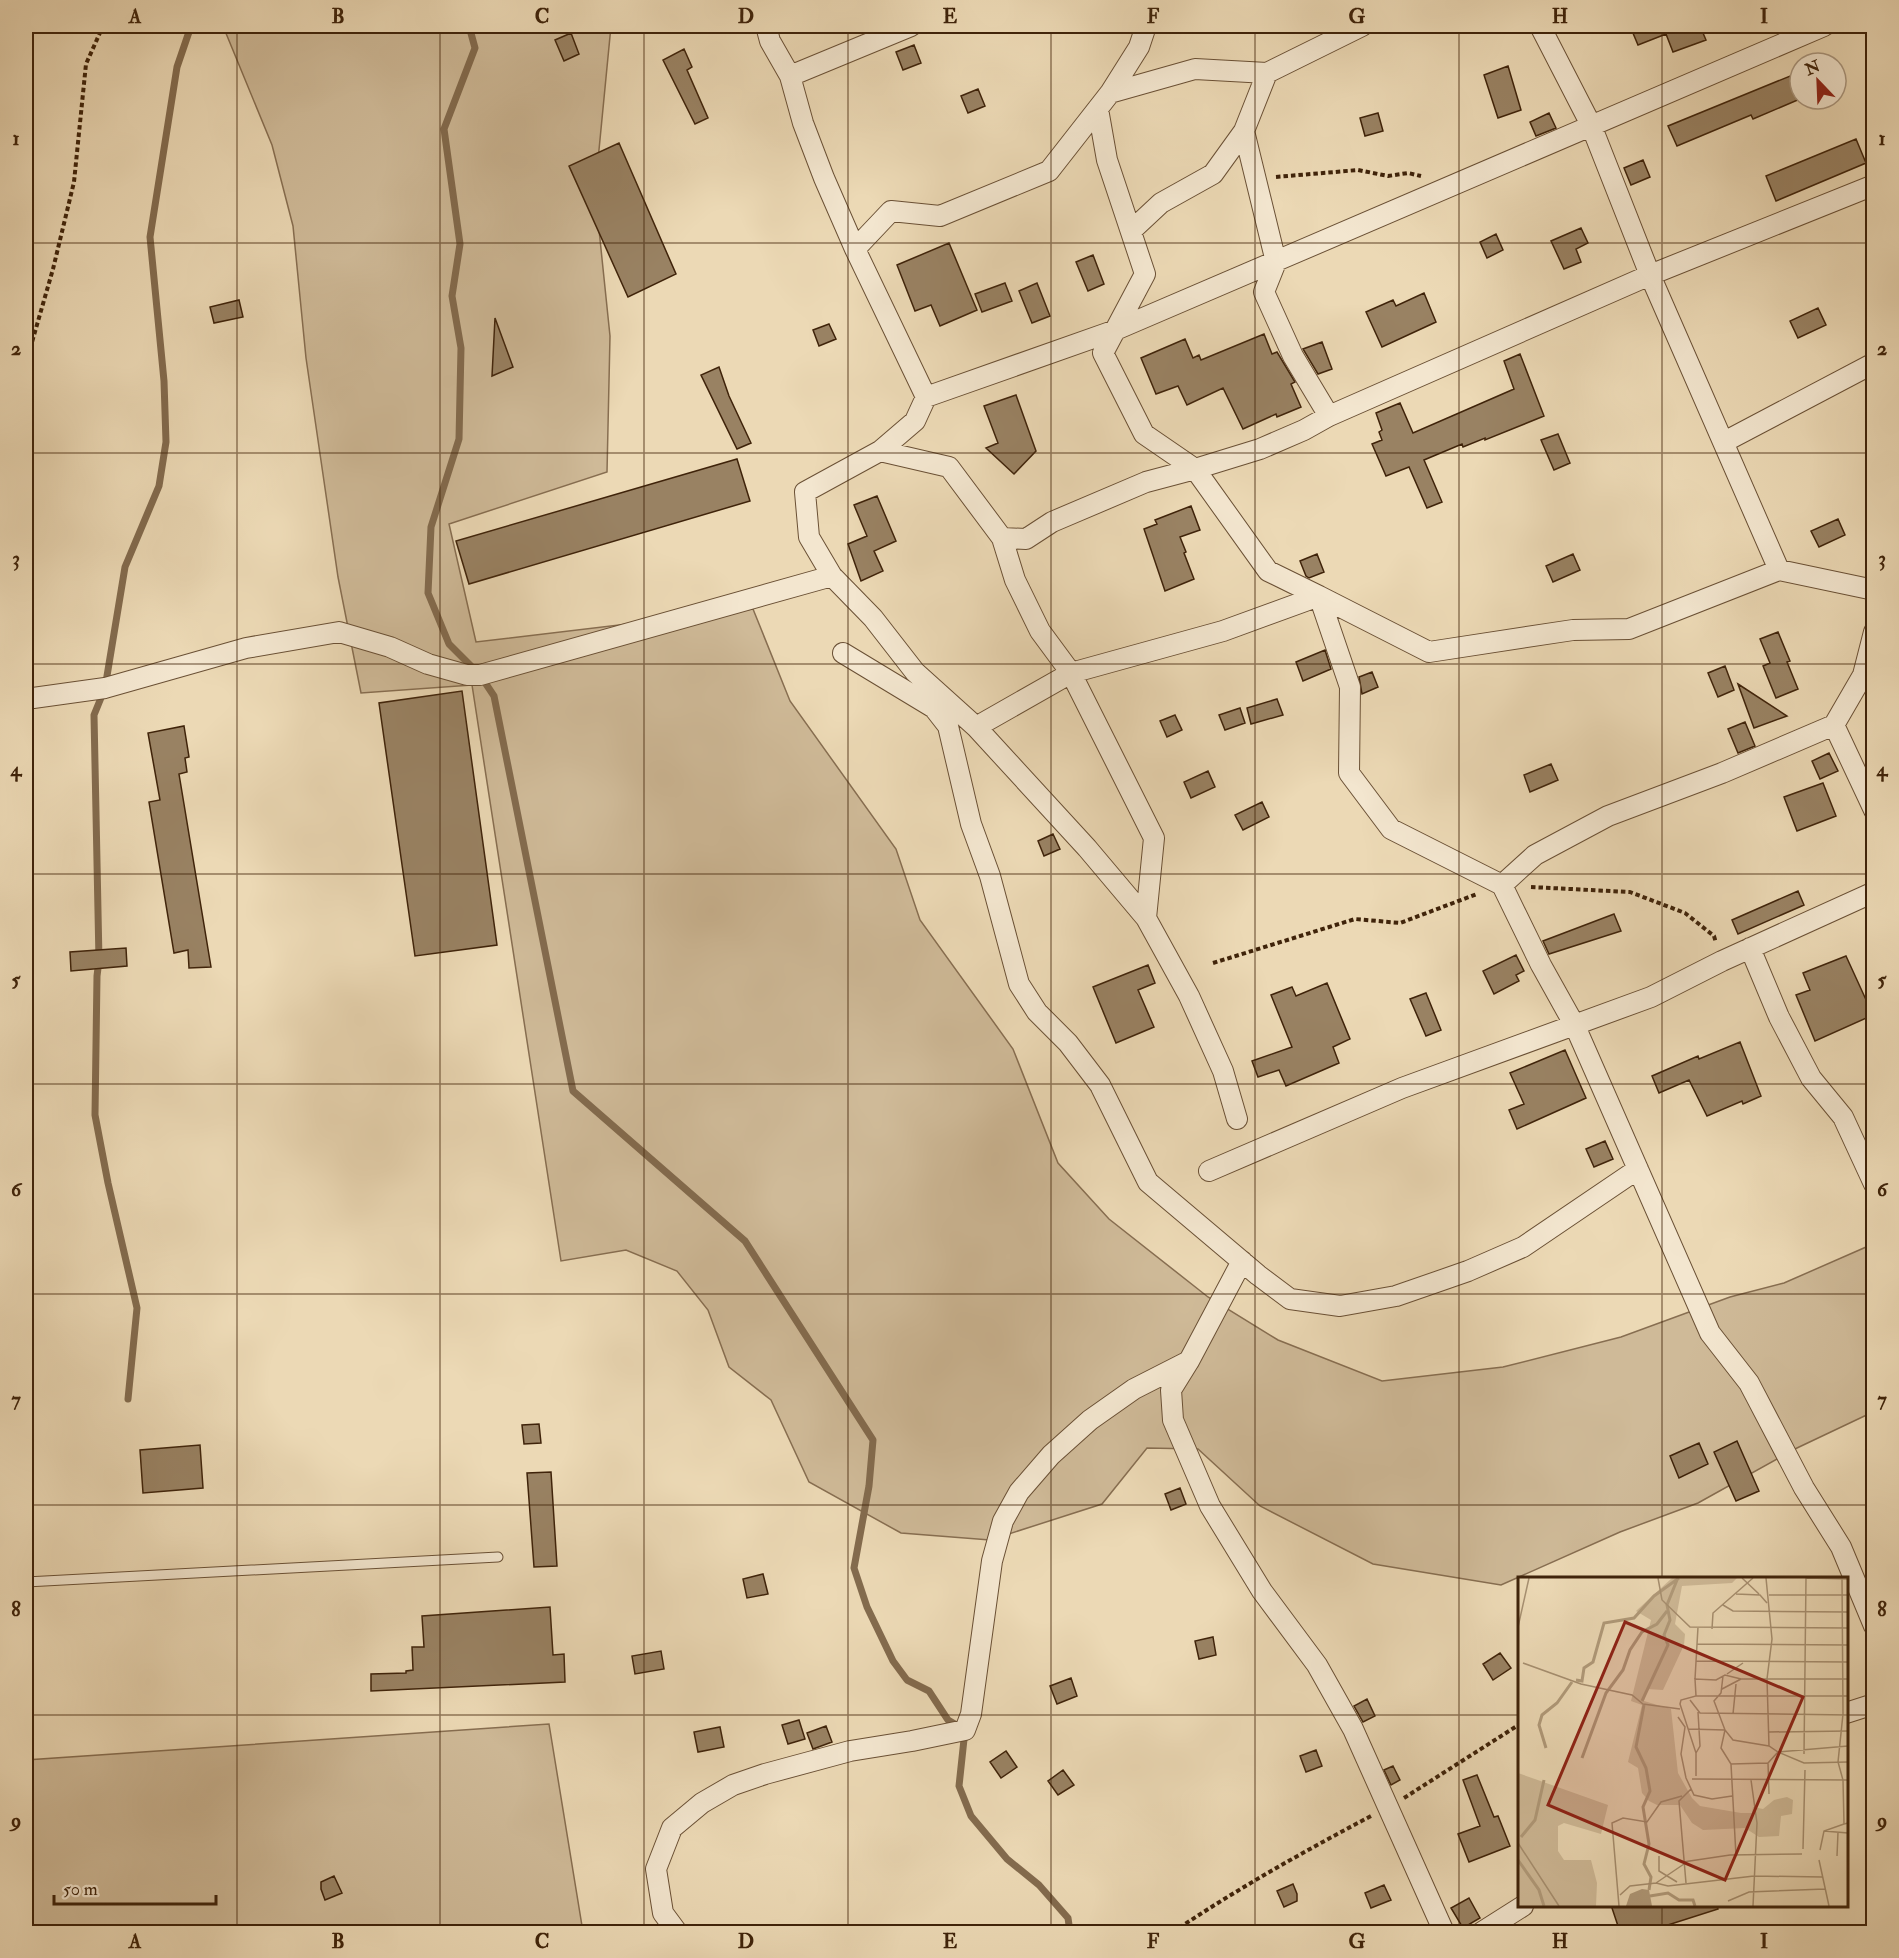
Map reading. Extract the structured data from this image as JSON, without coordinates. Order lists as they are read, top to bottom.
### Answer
{
  "scale_bar": "50 m",
  "north": "top left",
  "grid": {
    "columns": [
      "A",
      "B",
      "C",
      "D",
      "E",
      "F",
      "G",
      "H",
      "I"
    ],
    "rows": [
      "1",
      "2",
      "3",
      "4",
      "5",
      "6",
      "7",
      "8",
      "9"
    ]
  }
}
